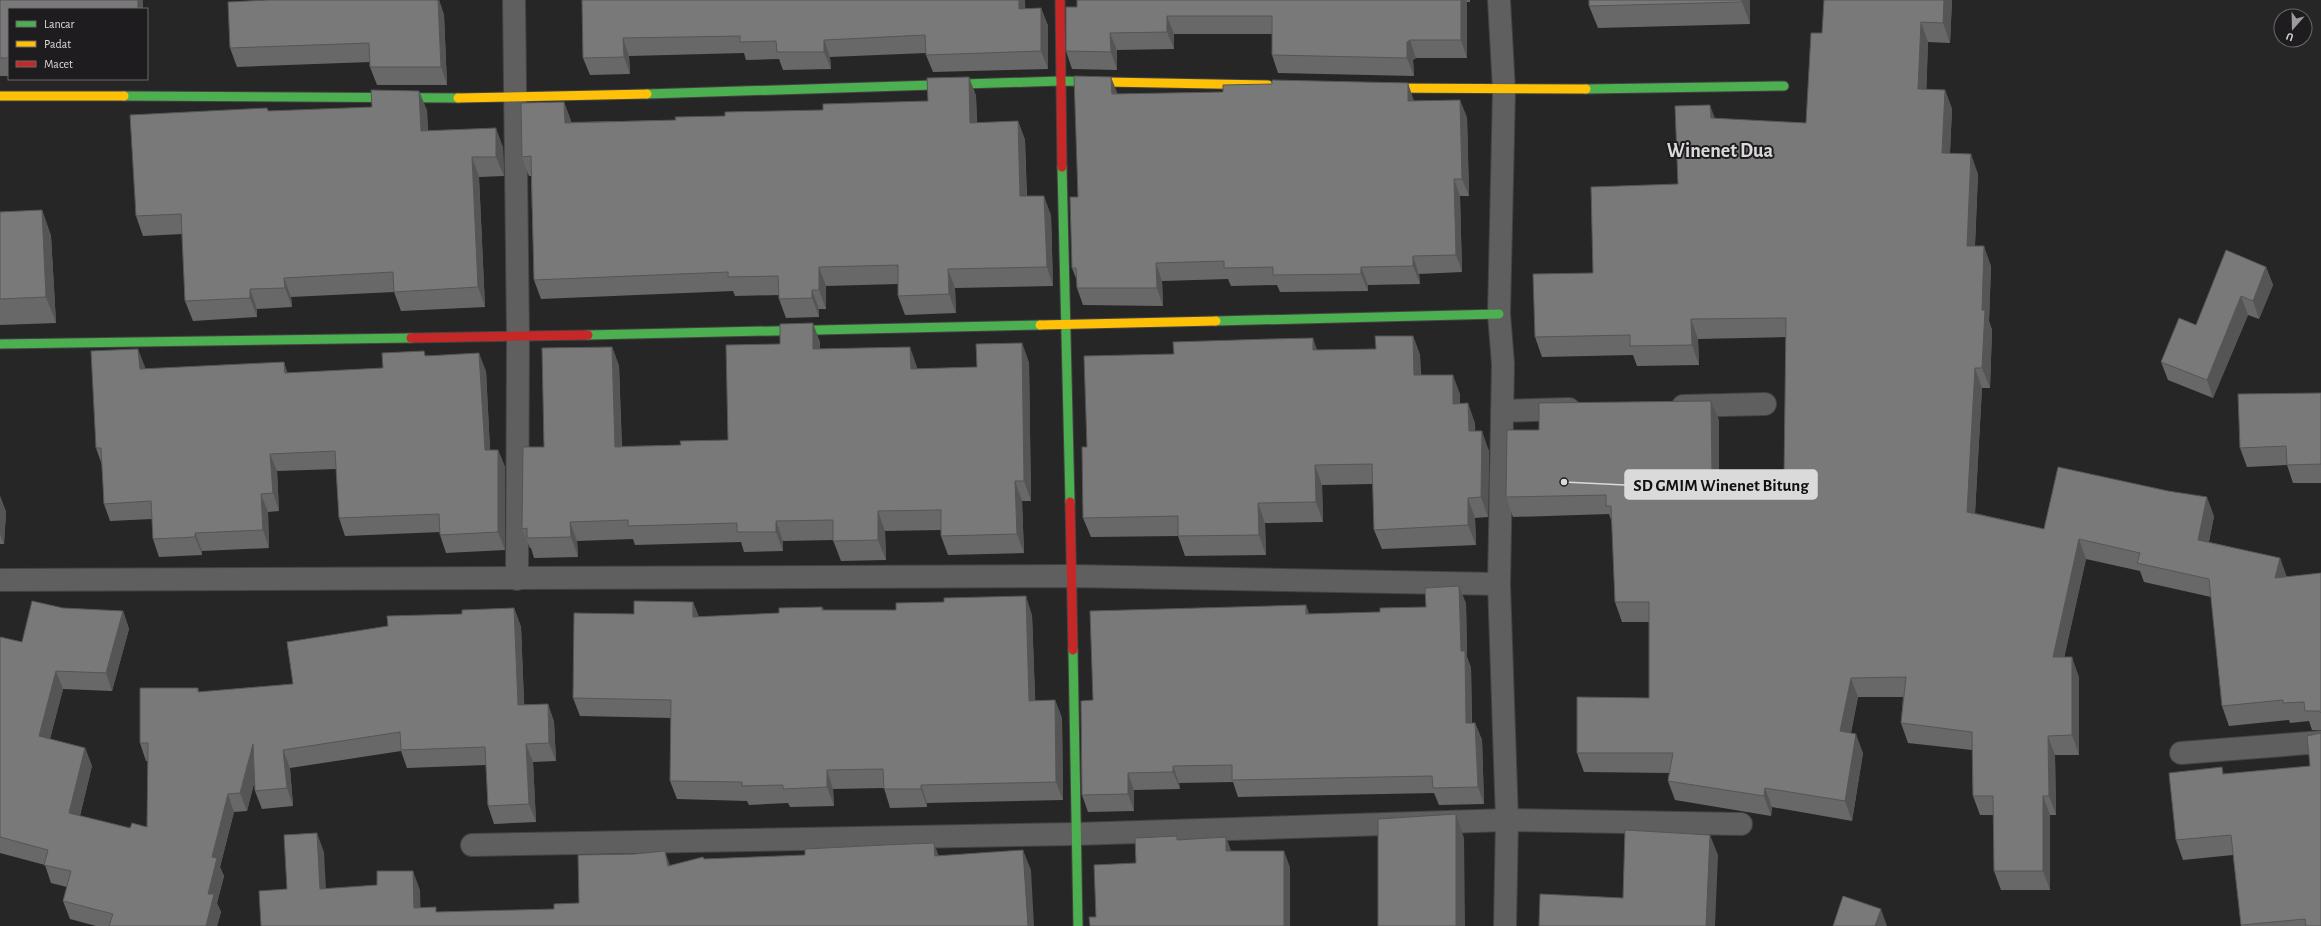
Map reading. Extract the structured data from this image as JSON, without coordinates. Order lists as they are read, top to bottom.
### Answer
{
  "districts": ["Winenet Dua"],
  "places": ["SD GMIM Winenet Bitung"],
  "legend": ["Lancar", "Padat", "Macet"],
  "north": "bottom"
}
